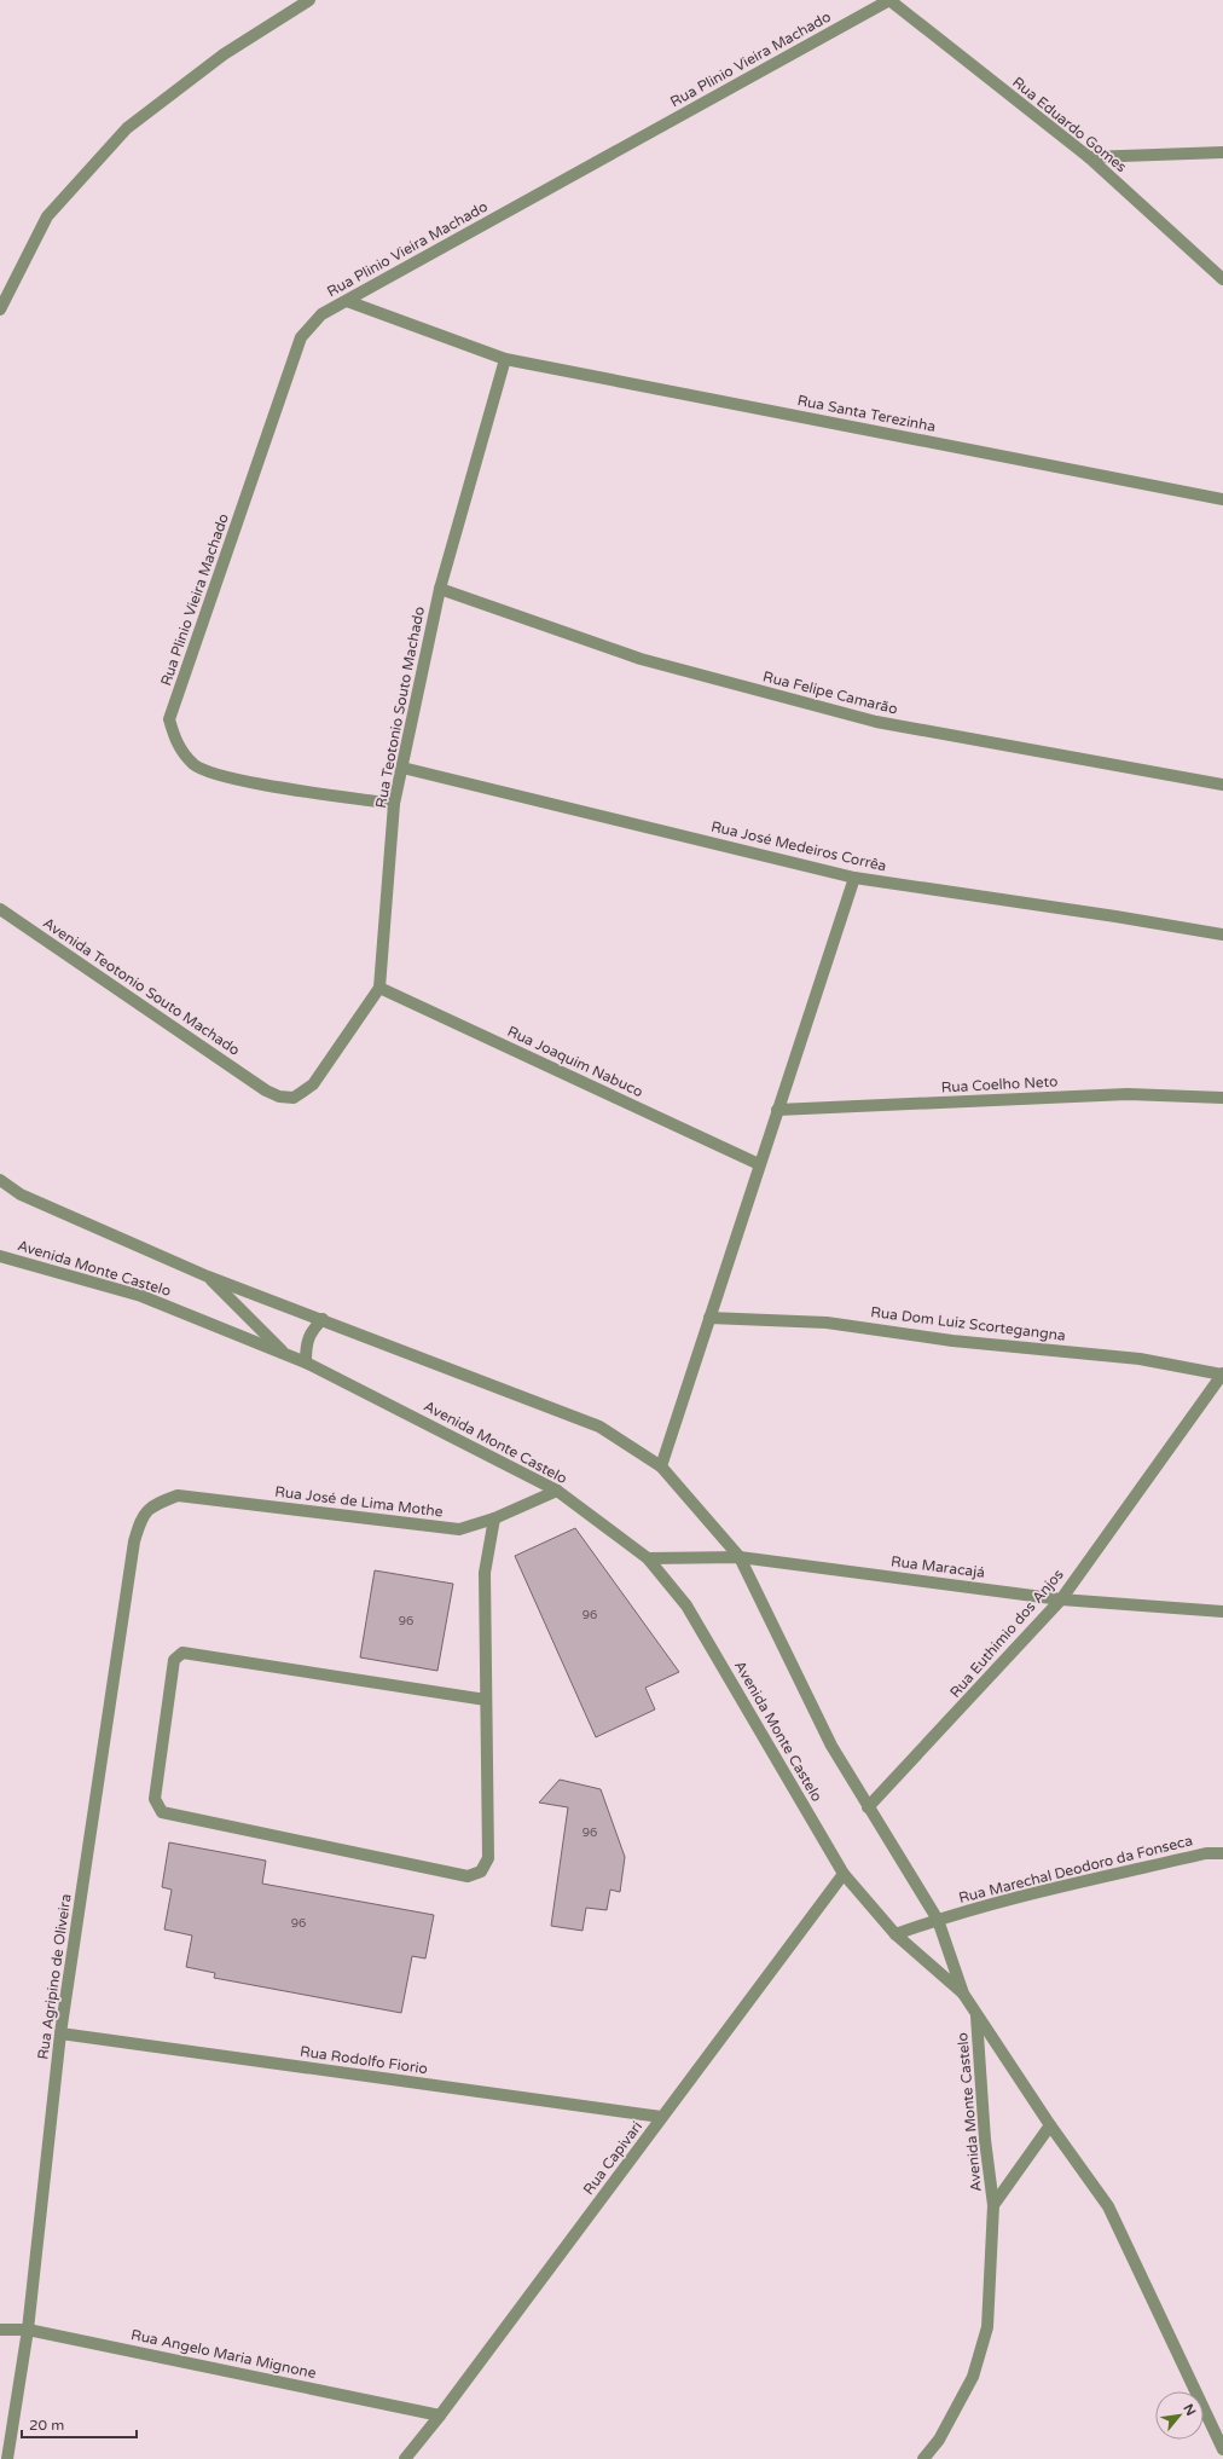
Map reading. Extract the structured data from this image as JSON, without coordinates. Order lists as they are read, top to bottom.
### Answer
{
  "streets": {
    "street": [
      "Rua Plinio Vieira Machado",
      "Rua Eduardo Gomes",
      "Rua Santa Terezinha",
      "Rua Felipe Camarão",
      "Rua Teotonio Souto Machado",
      "Rua José Medeiros Corrêa",
      "Avenida Teotonio Souto Machado",
      "Rua Joaquim Nabuco",
      "Rua Coelho Neto",
      "Avenida Monte Castelo",
      "Rua Dom Luiz Scortegangna",
      "Rua José de Lima Mothe",
      "Rua Maracajá",
      "Rua Euthimio dos Anjos",
      "Rua Marechal Deodoro da Fonseca",
      "Rua Agripino de Oliveira",
      "Rua Rodolfo Fiorio",
      "Rua Capivari",
      "Rua Angelo Maria Mignone"
    ]
  },
  "crossings": [
    ["Rua Plinio Vieira Machado", "Rua Eduardo Gomes"],
    ["Rua Plinio Vieira Machado", "Rua Santa Terezinha"],
    ["Rua Plinio Vieira Machado", "Rua Teotonio Souto Machado"],
    ["Rua Santa Terezinha", "Rua Teotonio Souto Machado"],
    ["Rua Felipe Camarão", "Rua Teotonio Souto Machado"],
    ["Rua Teotonio Souto Machado", "Rua José Medeiros Corrêa"],
    ["Rua Teotonio Souto Machado", "Avenida Teotonio Souto Machado"],
    ["Rua Teotonio Souto Machado", "Rua Joaquim Nabuco"],
    ["Avenida Monte Castelo", "Rua José de Lima Mothe"],
    ["Avenida Monte Castelo", "Rua Maracajá"],
    ["Avenida Monte Castelo", "Rua Marechal Deodoro da Fonseca"],
    ["Avenida Monte Castelo", "Rua Capivari"],
    ["Rua Dom Luiz Scortegangna", "Rua Euthimio dos Anjos"],
    ["Rua José de Lima Mothe", "Rua Agripino de Oliveira"],
    ["Rua Maracajá", "Rua Euthimio dos Anjos"],
    ["Rua Agripino de Oliveira", "Rua Rodolfo Fiorio"],
    ["Rua Agripino de Oliveira", "Rua Angelo Maria Mignone"],
    ["Rua Rodolfo Fiorio", "Rua Capivari"],
    ["Rua Capivari", "Rua Angelo Maria Mignone"]
  ],
  "house_numbers": [
    "96",
    "96",
    "96",
    "96"
  ],
  "scale_bar": "20 m",
  "north": "top right"
}
